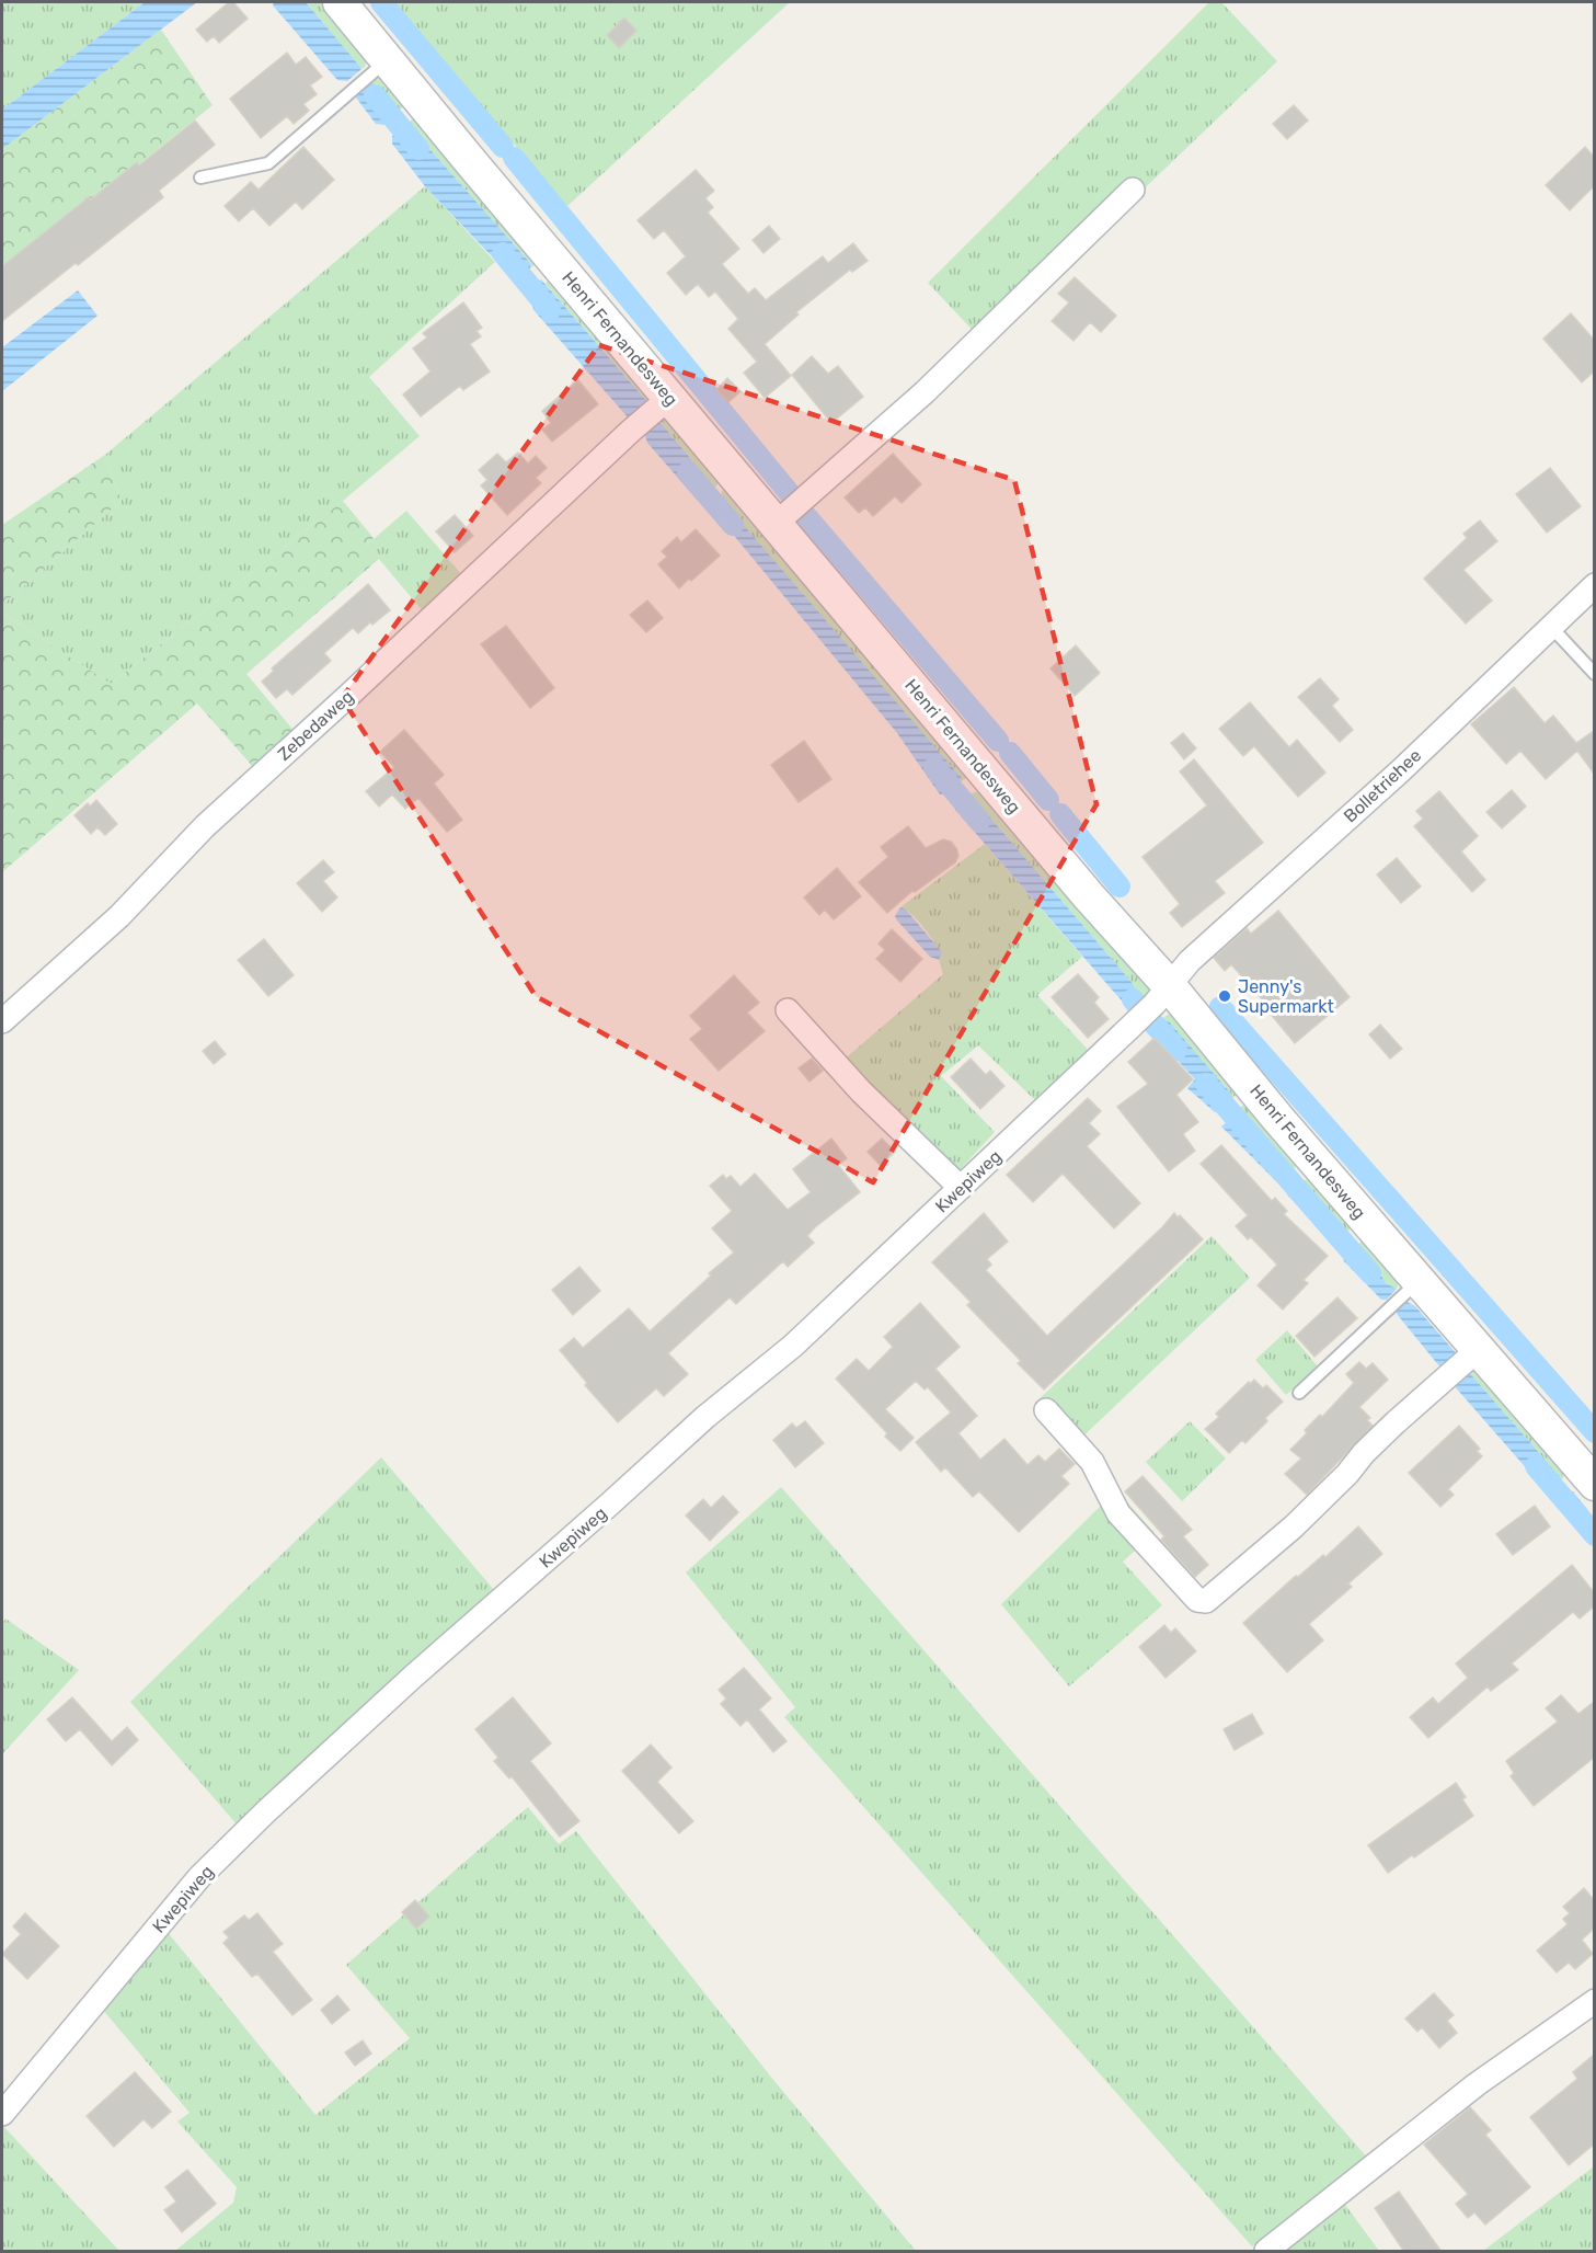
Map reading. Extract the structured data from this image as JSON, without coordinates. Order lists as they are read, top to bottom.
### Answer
{
  "streets": {
    "street": [
      "Henri Fernandesweg",
      "Zebedaweg",
      "Bolletriehee",
      "Kwepiweg"
    ]
  },
  "crossings": [
    ["Henri Fernandesweg", "Zebedaweg"],
    ["Henri Fernandesweg", "Bolletriehee"],
    ["Henri Fernandesweg", "Kwepiweg"],
    ["Bolletriehee", "Kwepiweg"]
  ],
  "places": ["Jenny's Supermarkt"]
}
